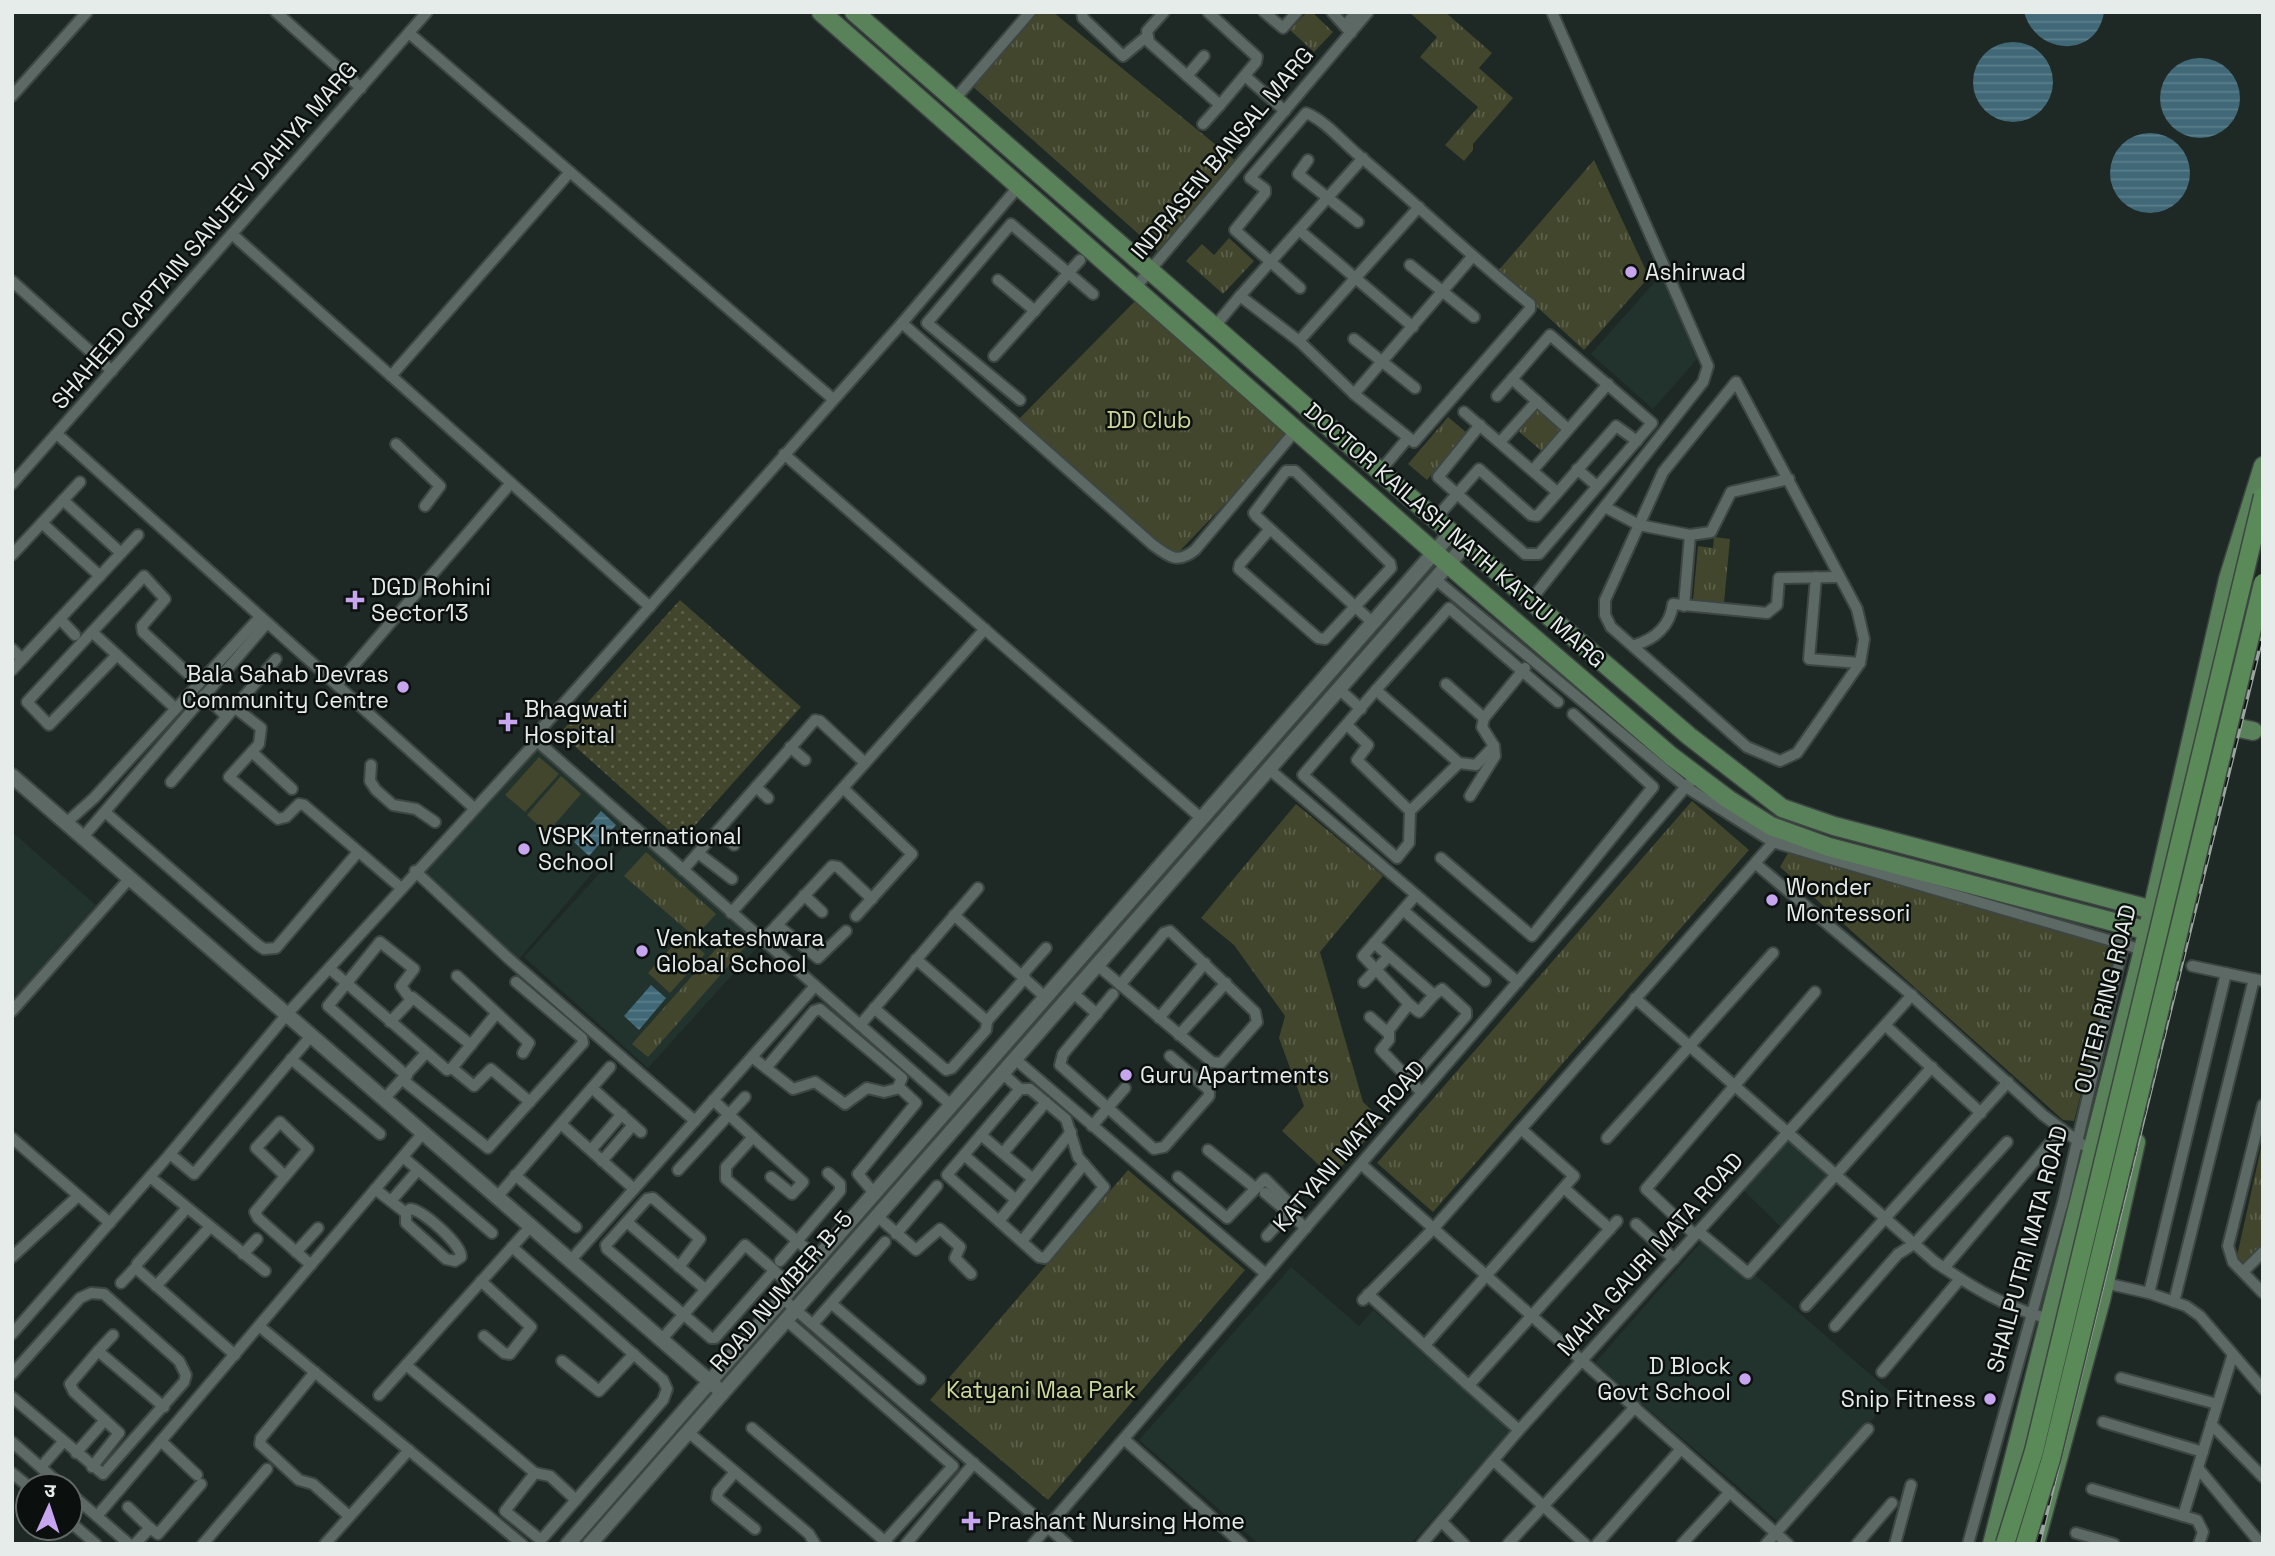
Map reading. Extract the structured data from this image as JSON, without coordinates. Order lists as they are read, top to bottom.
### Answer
{
  "streets": {
    "highway": ["OUTER RING ROAD"],
    "main road": ["DOCTOR KAILASH NATH KATJU MARG"],
    "street": [
      "INDRASEN BANSAL MARG",
      "SHAHEED CAPTAIN SANJEEV DAHIYA MARG",
      "KATYANI MATA ROAD",
      "SHAILPUTRI MATA ROAD",
      "MAHA GAURI MATA ROAD",
      "ROAD NUMBER B-5"
    ]
  },
  "crossings": [
    ["INDRASEN BANSAL MARG", "DOCTOR KAILASH NATH KATJU MARG"],
    ["DOCTOR KAILASH NATH KATJU MARG", "OUTER RING ROAD"],
    ["DOCTOR KAILASH NATH KATJU MARG", "KATYANI MATA ROAD"],
    ["DOCTOR KAILASH NATH KATJU MARG", "SHAILPUTRI MATA ROAD"],
    ["DOCTOR KAILASH NATH KATJU MARG", "ROAD NUMBER B-5"],
    ["OUTER RING ROAD", "SHAILPUTRI MATA ROAD"]
  ],
  "parks": ["DD Club", "Katyani Maa Park"],
  "places": {
    "other": [
      "Ashirwad",
      "Bala Sahab Devras Community Centre",
      "VSPK International School",
      "Wonder Montessori",
      "Venkateshwara Global School",
      "Guru Apartments",
      "D Block Govt School",
      "Snip Fitness"
    ],
    "health": ["DGD Rohini Sector13", "Bhagwati Hospital", "Prashant Nursing Home"]
  },
  "north": "top"
}
